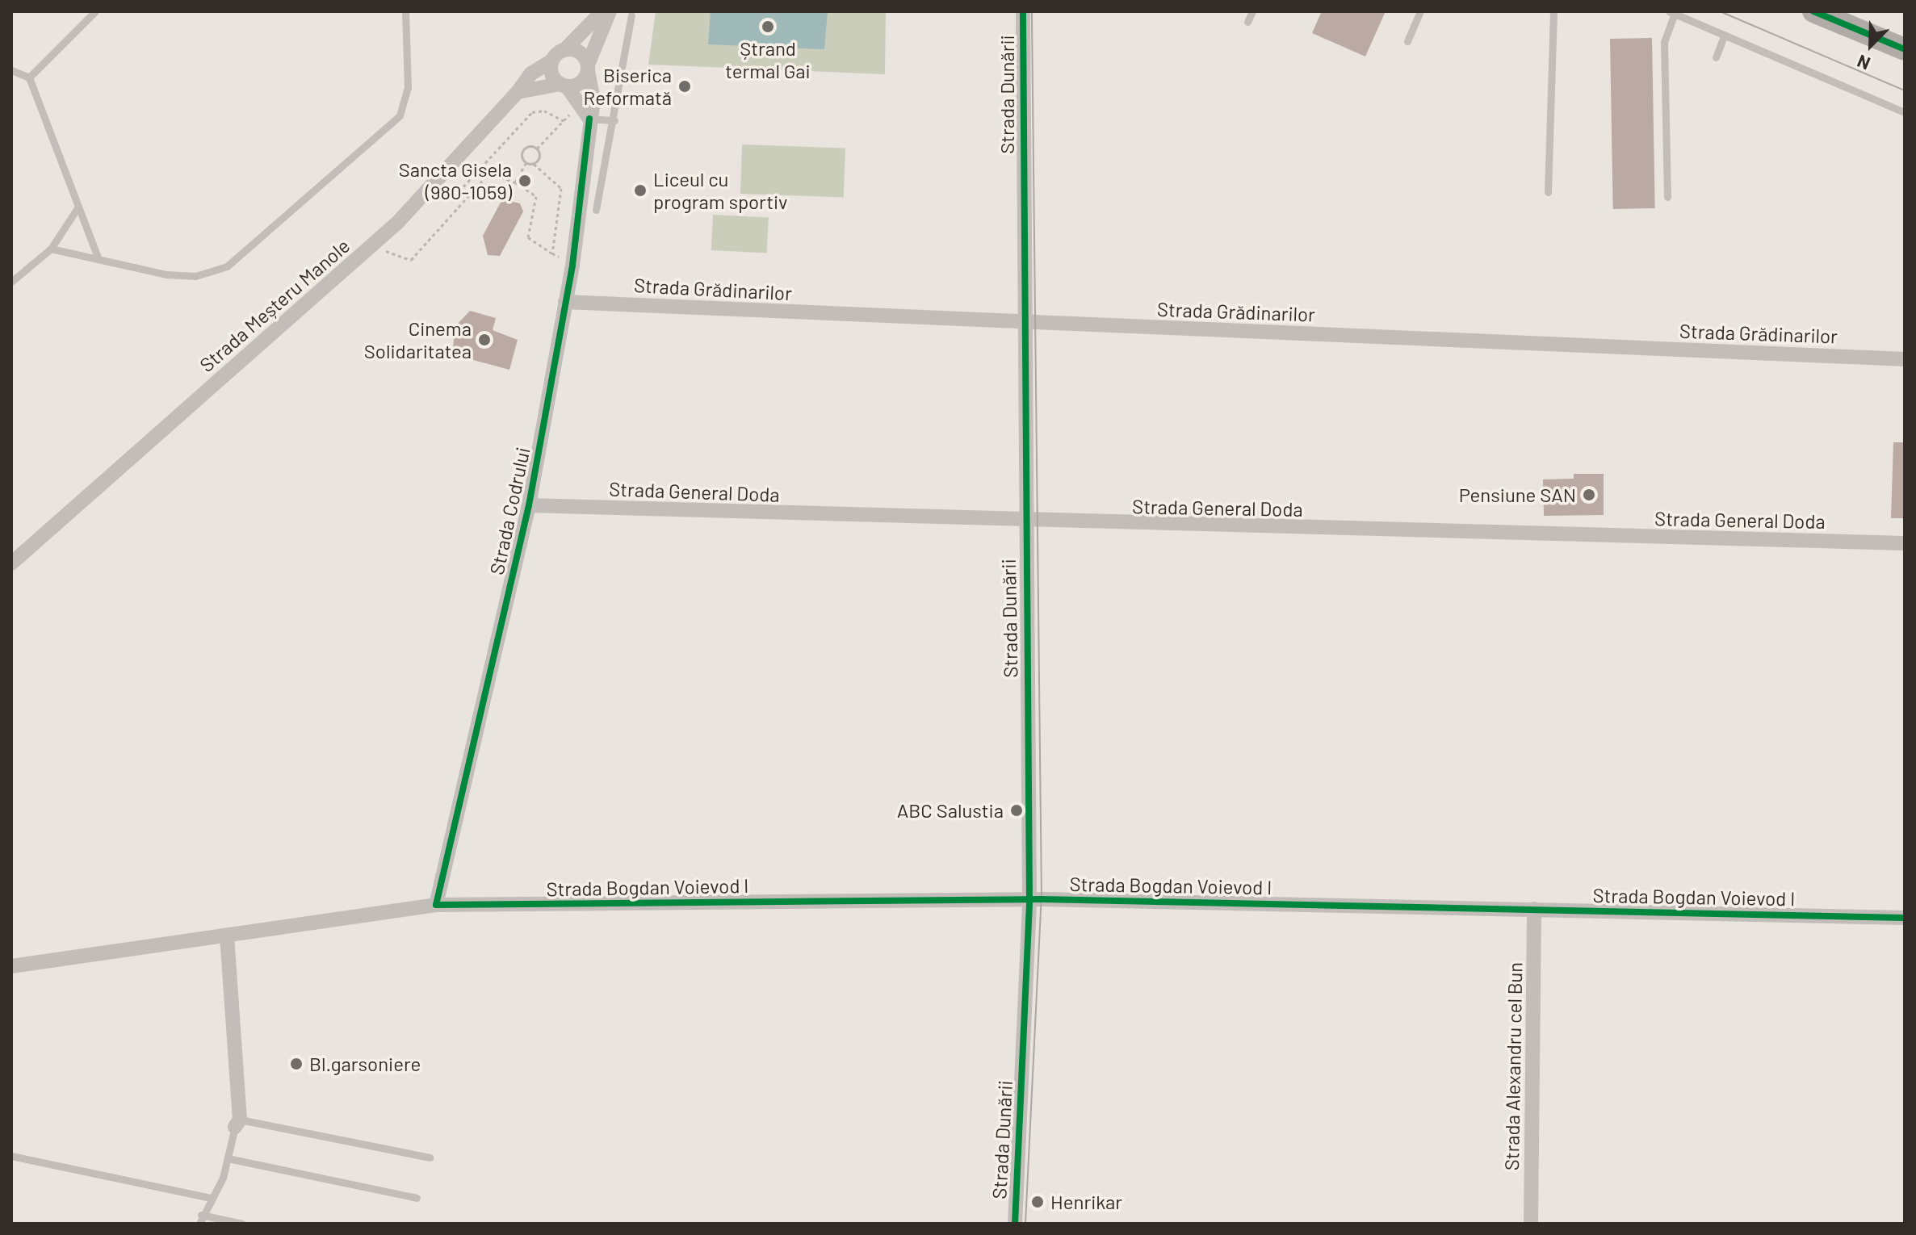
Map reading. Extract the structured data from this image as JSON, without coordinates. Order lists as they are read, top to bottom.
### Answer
{
  "streets": {
    "street": [
      "Strada Dunării",
      "Strada Grădinarilor",
      "Strada Meșteru Manole",
      "Strada General Doda",
      "Strada Codrului",
      "Strada Bogdan Voievod I",
      "Strada Alexandru cel Bun"
    ]
  },
  "crossings": [
    ["Strada Dunării", "Strada Grădinarilor"],
    ["Strada Dunării", "Strada General Doda"],
    ["Strada Dunării", "Strada Bogdan Voievod I"],
    ["Strada Grădinarilor", "Strada Codrului"],
    ["Strada Meșteru Manole", "Strada Codrului"],
    ["Strada General Doda", "Strada Codrului"],
    ["Strada Codrului", "Strada Bogdan Voievod I"],
    ["Strada Bogdan Voievod I", "Strada Alexandru cel Bun"]
  ],
  "places": [
    "Ștrand termal Gai",
    "Biserica Reformată",
    "Sancta Gisela (980-1059)",
    "Liceul cu program sportiv",
    "Cinema Solidaritatea",
    "Pensiune SAN",
    "ABC Salustia",
    "Bl.garsoniere",
    "Henrikar"
  ],
  "north": "bottom left"
}
